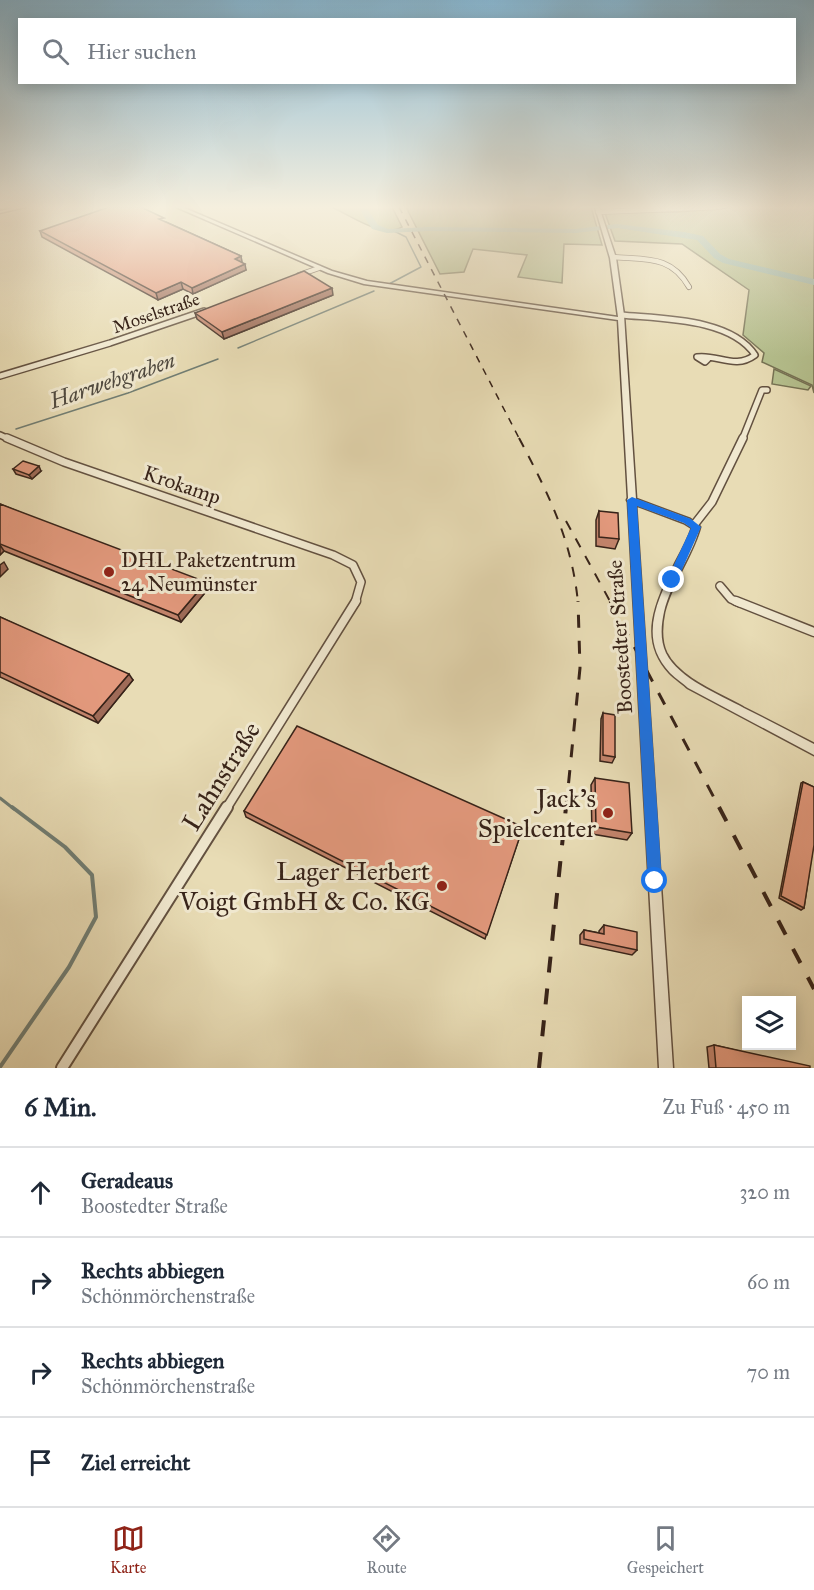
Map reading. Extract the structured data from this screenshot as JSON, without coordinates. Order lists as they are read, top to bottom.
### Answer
{
  "streets": {
    "street": [
      "Moselstraße",
      "Krokamp",
      "Boostedter Straße",
      "Lahnstraße"
    ]
  },
  "crossings": [
    ["Krokamp", "Lahnstraße"]
  ],
  "water": ["Harwehgraben"],
  "places": ["DHL Paketzentrum 24 Neumünster", "Jack's Spielcenter", "Lager Herbert Voigt GmbH & Co. KG"],
  "page": {
    "search": "Hier suchen",
    "heading": ["6 Min.", "Zu Fuß · 450 m"],
    "list": [
      ["Geradeaus", "Boostedter Straße", "320 m"],
      ["Rechts abbiegen", "Schönmörchenstraße", "60 m"],
      ["Rechts abbiegen", "Schönmörchenstraße", "70 m"],
      "Ziel erreicht"
    ],
    "nav": ["Karte", "Route", "Gespeichert"]
  }
}
